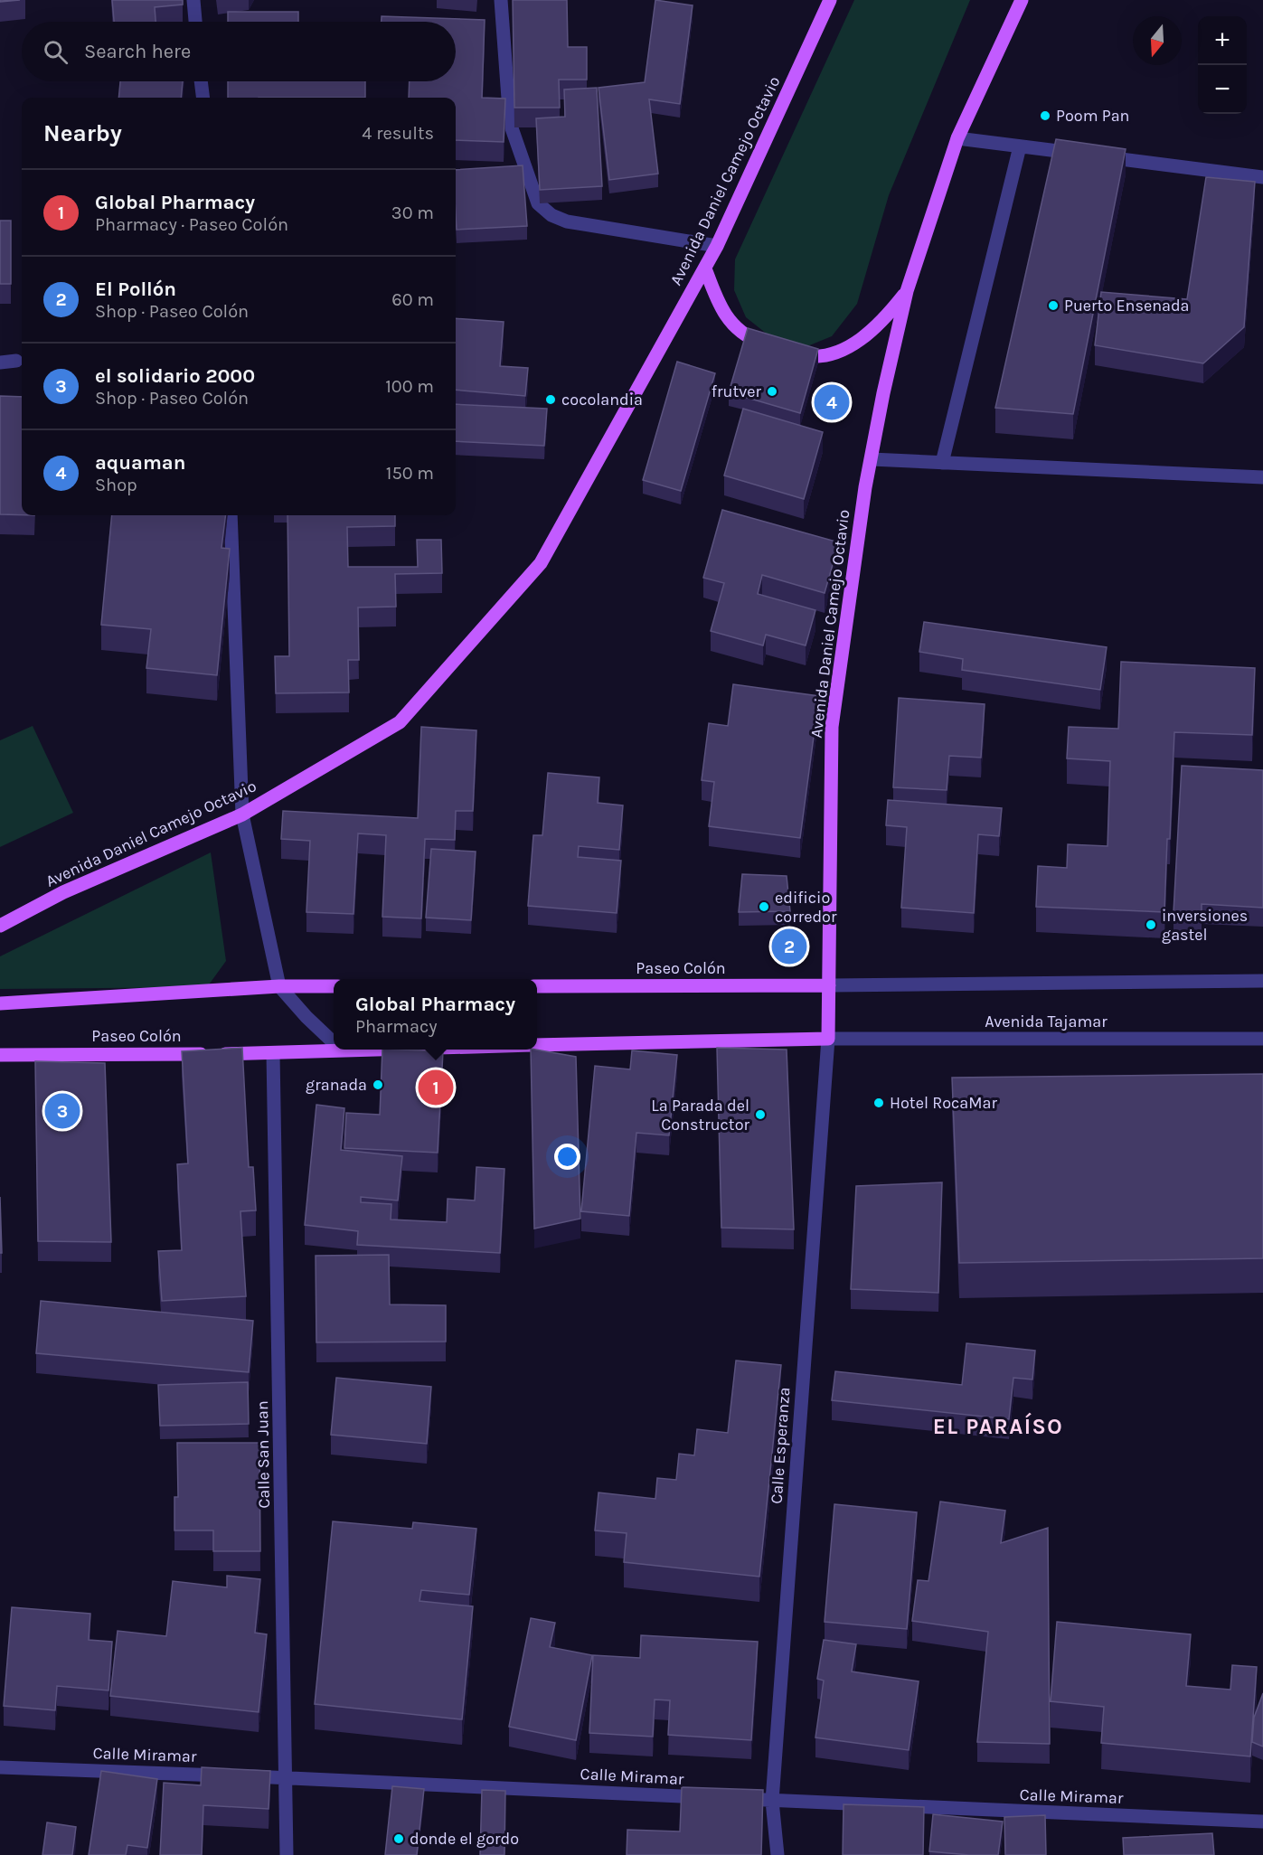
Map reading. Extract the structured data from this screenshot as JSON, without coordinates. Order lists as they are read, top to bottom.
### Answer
{
  "streets": {
    "main road": ["Avenida Daniel Camejo Octavio", "Paseo Colón"],
    "street": [
      "Avenida Tajamar",
      "Calle Esperanza",
      "Calle San Juan",
      "Calle Miramar"
    ]
  },
  "crossings": [
    ["Avenida Daniel Camejo Octavio", "Paseo Colón"],
    ["Avenida Daniel Camejo Octavio", "Avenida Tajamar"],
    ["Avenida Daniel Camejo Octavio", "Calle Esperanza"],
    ["Paseo Colón", "Avenida Tajamar"],
    ["Paseo Colón", "Calle Esperanza"],
    ["Paseo Colón", "Calle San Juan"],
    ["Avenida Tajamar", "Calle Esperanza"],
    ["Calle Esperanza", "Calle Miramar"],
    ["Calle San Juan", "Calle Miramar"]
  ],
  "districts": ["EL PARAÍSO"],
  "places": [
    "Poom Pan",
    "Puerto Ensenada",
    "frutver",
    "cocolandia",
    "edificio corredor",
    "inversiones gastel",
    "granada",
    "Hotel RocaMar",
    "La Parada del Constructor",
    "donde el gordo"
  ],
  "north": "bottom",
  "page": {
    "map_buttons": ["+", "−"],
    "search": "Search here",
    "heading": ["Nearby", "4 results"],
    "list": [
      {
        "mark": "1",
        "name": "Global Pharmacy",
        "note": "Pharmacy · Paseo Colón",
        "value": "30 m"
      },
      {
        "mark": "2",
        "name": "El Pollón",
        "note": "Shop · Paseo Colón",
        "value": "60 m"
      },
      {
        "mark": "3",
        "name": "el solidario 2000",
        "note": "Shop · Paseo Colón",
        "value": "100 m"
      },
      {
        "mark": "4",
        "name": "aquaman",
        "note": "Shop",
        "value": "150 m"
      }
    ],
    "pins": [
      "4",
      "2",
      "1",
      "3"
    ],
    "popup": ["Global Pharmacy", "Pharmacy"]
  }
}
